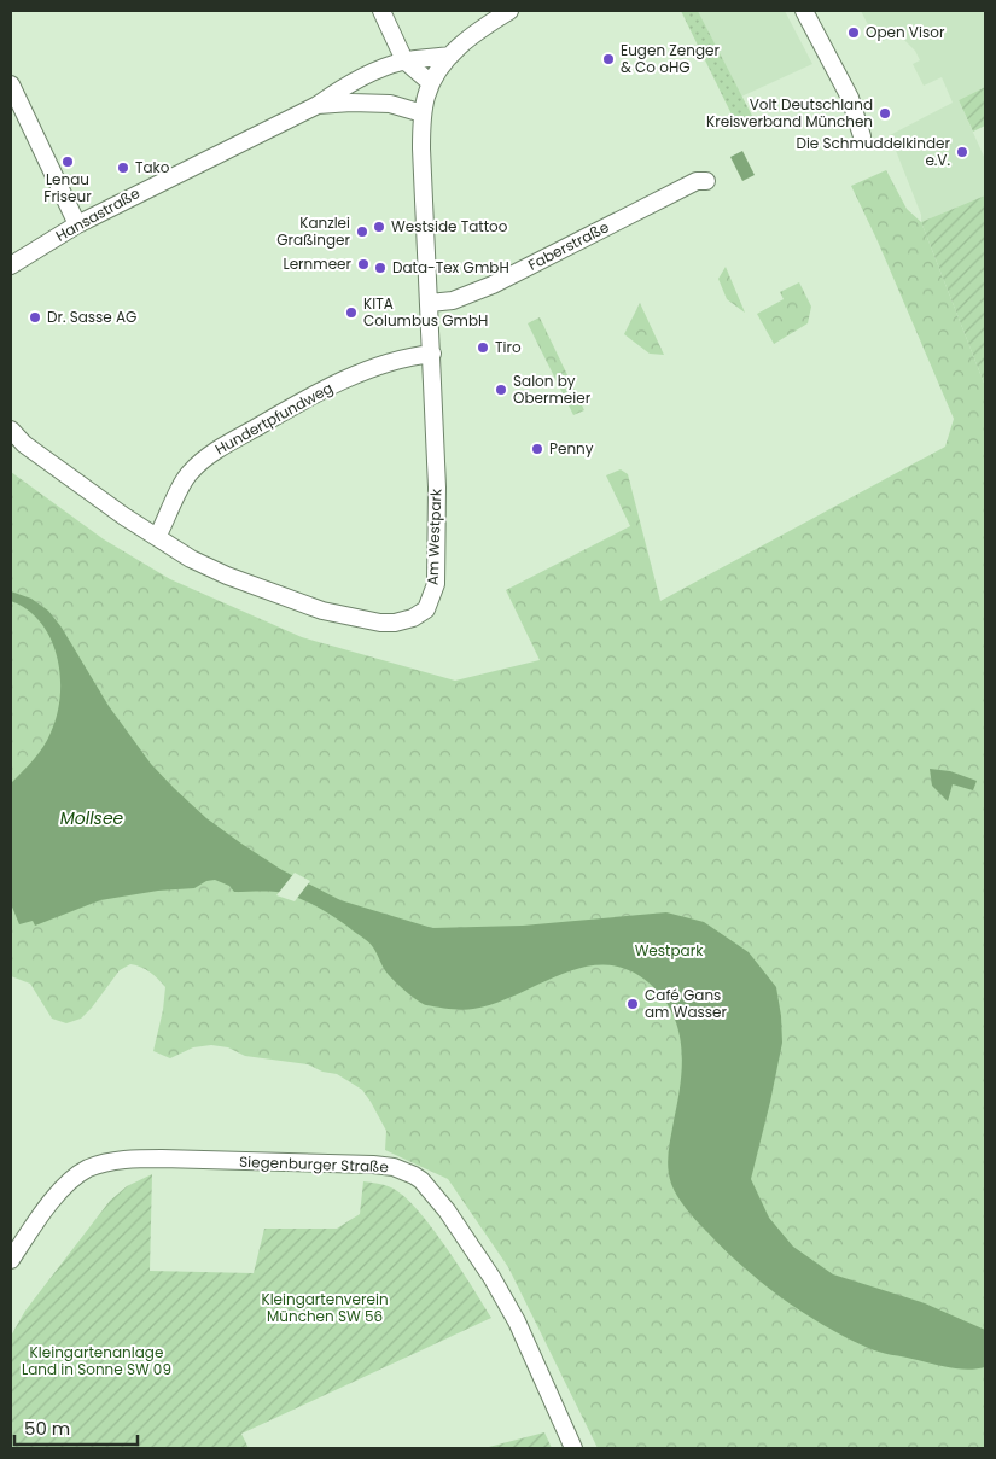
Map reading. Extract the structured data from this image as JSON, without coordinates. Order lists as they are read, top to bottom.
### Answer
{
  "streets": {
    "street": [
      "Hansastraße",
      "Faberstraße",
      "Hundertpfundweg",
      "Am Westpark",
      "Siegenburger Straße"
    ]
  },
  "crossings": [
    ["Hansastraße", "Am Westpark"],
    ["Faberstraße", "Am Westpark"],
    ["Hundertpfundweg", "Am Westpark"]
  ],
  "water": ["Mollsee"],
  "parks": ["Westpark", "Kleingartenverein München SW 56", "Kleingartenanlage Land in Sonne SW 09"],
  "places": [
    "Open Visor",
    "Eugen Zenger & Co oHG",
    "Volt Deutschland Kreisverband München",
    "Die Schmuddelkinder e.V.",
    "Lenau Friseur",
    "Tako",
    "Westside Tattoo",
    "Kanzlei Graßinger",
    "Lernmeer",
    "Data-Tex GmbH",
    "KITA Columbus GmbH",
    "Dr. Sasse AG",
    "Tiro",
    "Salon by Obermeier",
    "Penny",
    "Café Gans am Wasser"
  ],
  "scale_bar": "50 m"
}
